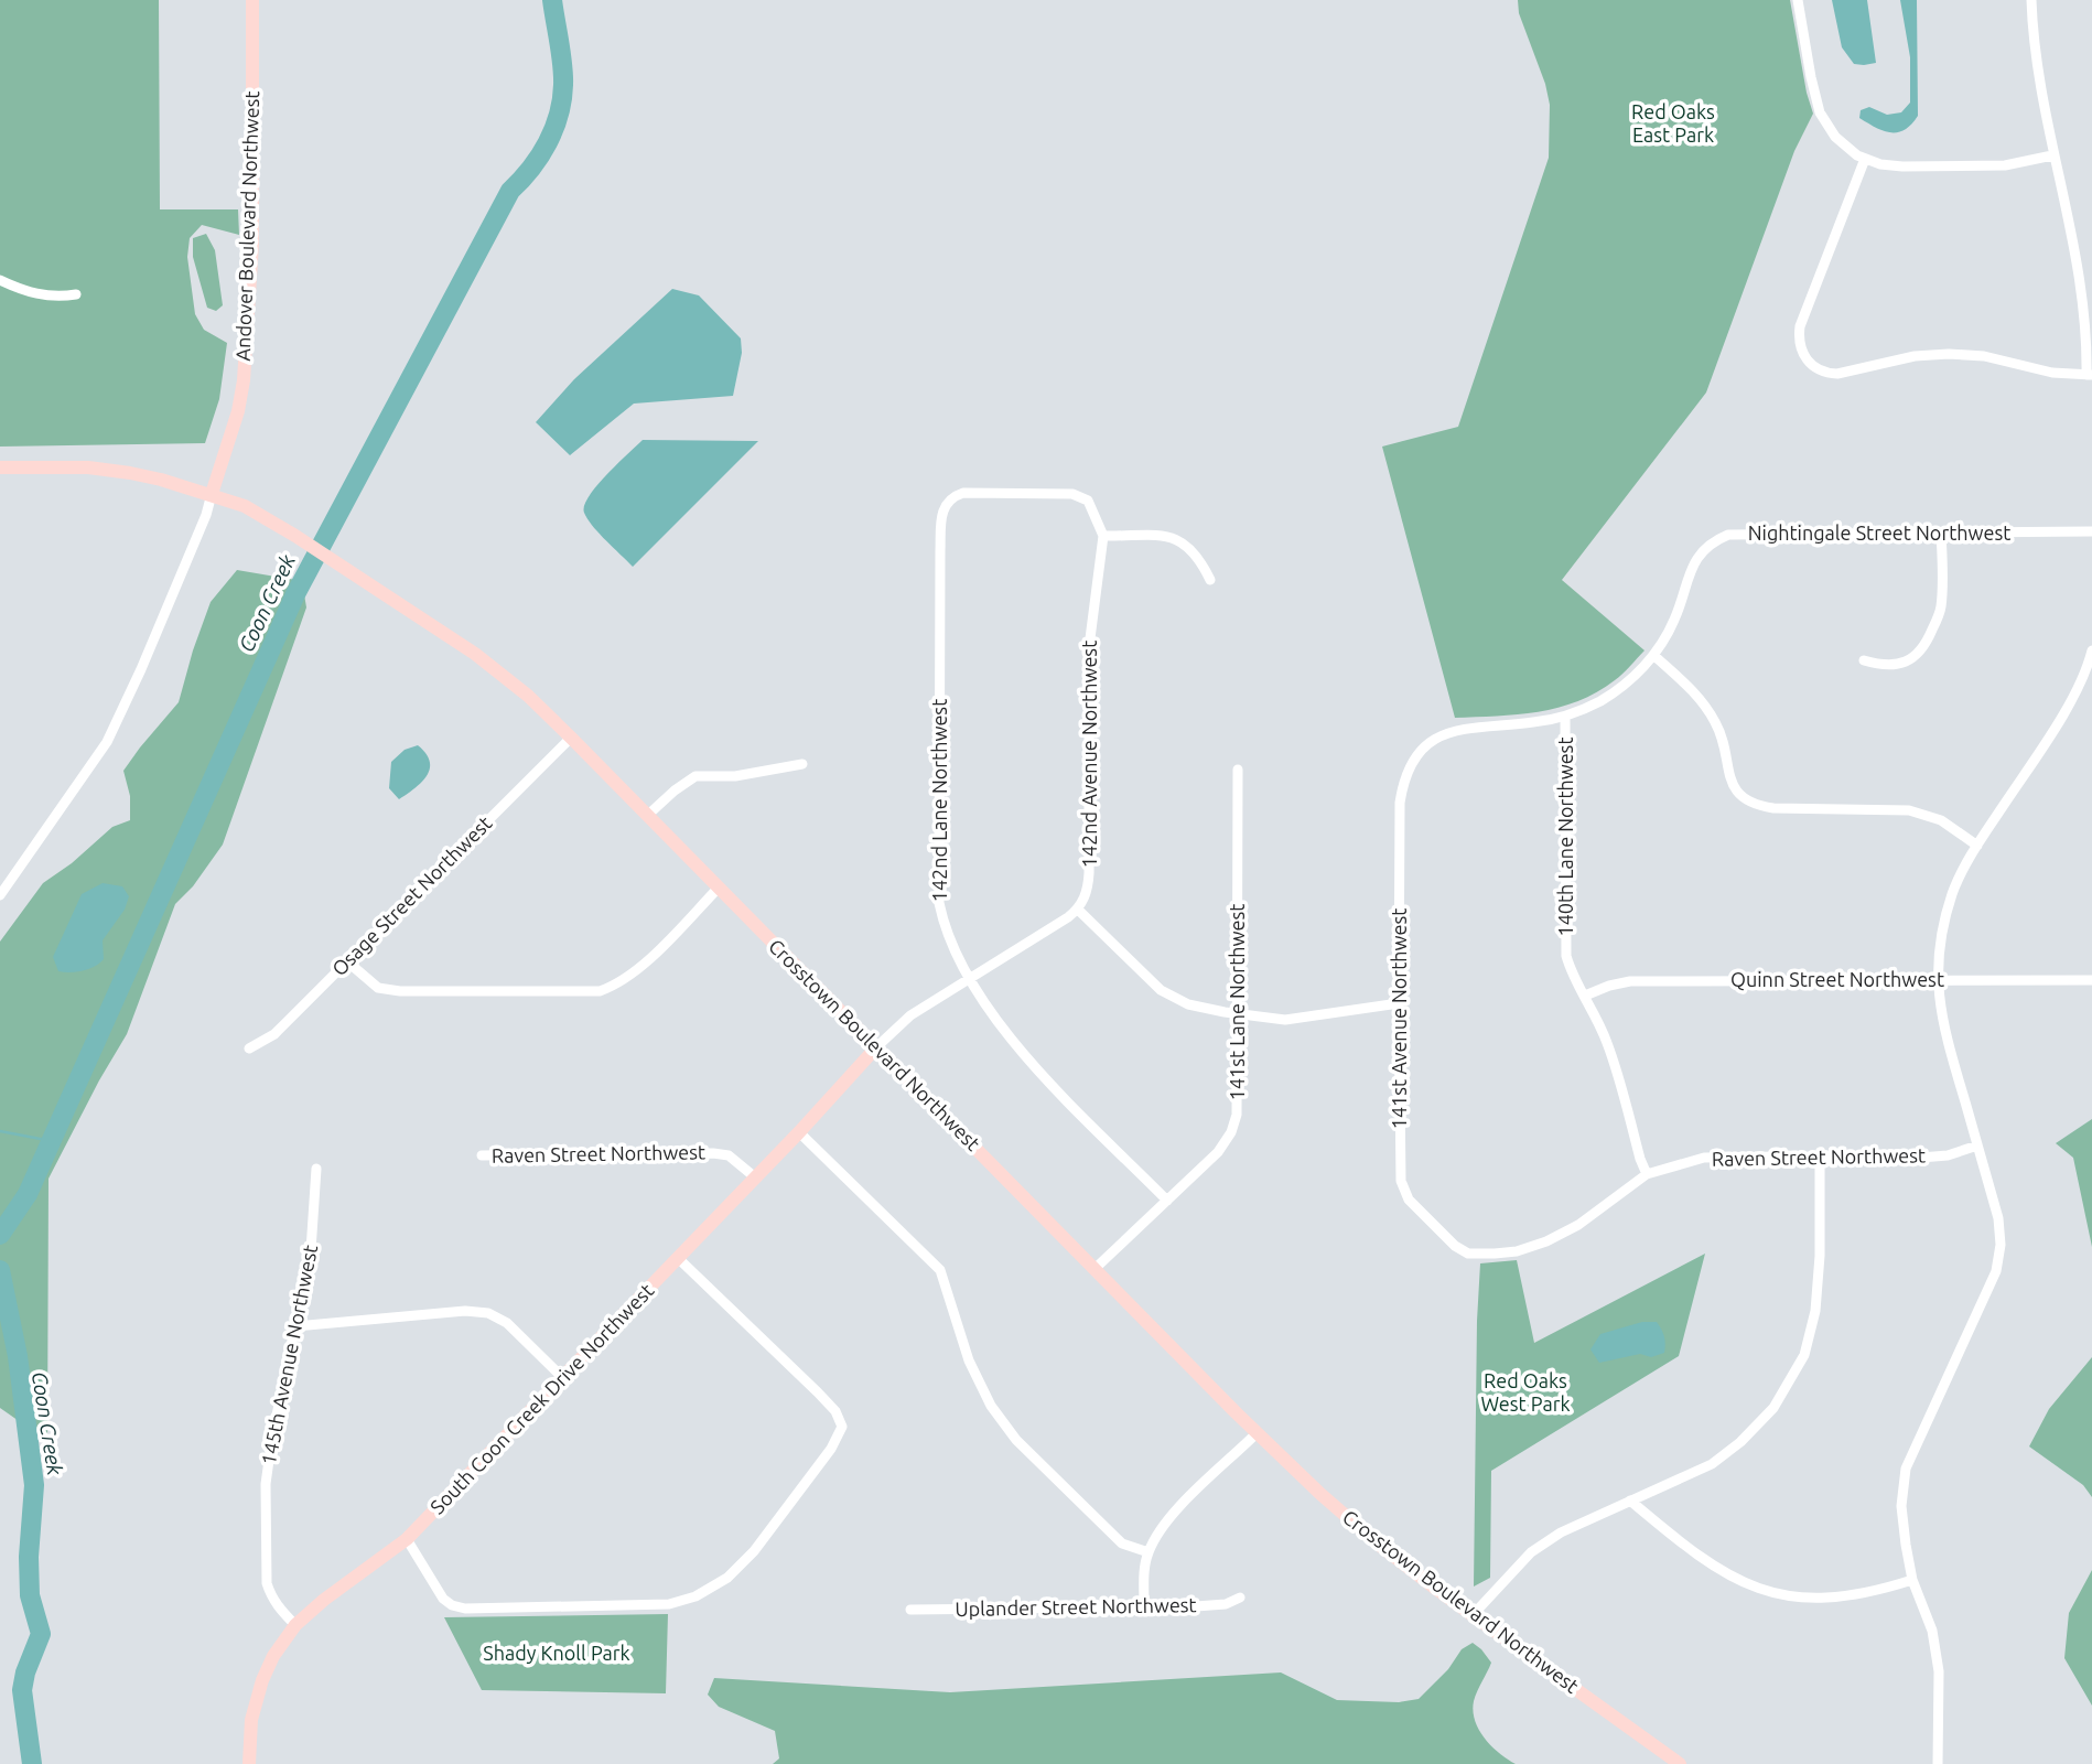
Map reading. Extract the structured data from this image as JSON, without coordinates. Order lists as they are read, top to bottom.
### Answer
{
  "streets": {
    "street": [
      "Andover Boulevard Northwest",
      "Nightingale Street Northwest",
      "142nd Avenue Northwest",
      "142nd Lane Northwest",
      "140th Lane Northwest",
      "Osage Street Northwest",
      "Quinn Street Northwest",
      "141st Lane Northwest",
      "141st Avenue Northwest",
      "Crosstown Boulevard Northwest",
      "Raven Street Northwest",
      "145th Avenue Northwest",
      "South Coon Creek Drive Northwest",
      "Uplander Street Northwest"
    ]
  },
  "crossings": [
    ["Andover Boulevard Northwest", "Crosstown Boulevard Northwest"],
    ["Nightingale Street Northwest", "140th Lane Northwest"],
    ["Nightingale Street Northwest", "141st Avenue Northwest"],
    ["142nd Avenue Northwest", "142nd Lane Northwest"],
    ["142nd Lane Northwest", "141st Lane Northwest"],
    ["140th Lane Northwest", "Quinn Street Northwest"],
    ["140th Lane Northwest", "Raven Street Northwest"],
    ["Osage Street Northwest", "Crosstown Boulevard Northwest"],
    ["141st Lane Northwest", "Crosstown Boulevard Northwest"],
    ["141st Avenue Northwest", "Raven Street Northwest"],
    ["Crosstown Boulevard Northwest", "South Coon Creek Drive Northwest"],
    ["Raven Street Northwest", "South Coon Creek Drive Northwest"],
    ["145th Avenue Northwest", "South Coon Creek Drive Northwest"]
  ],
  "water": ["Coon Creek"],
  "parks": ["Red Oaks East Park", "Red Oaks West Park", "Shady Knoll Park"]
}
